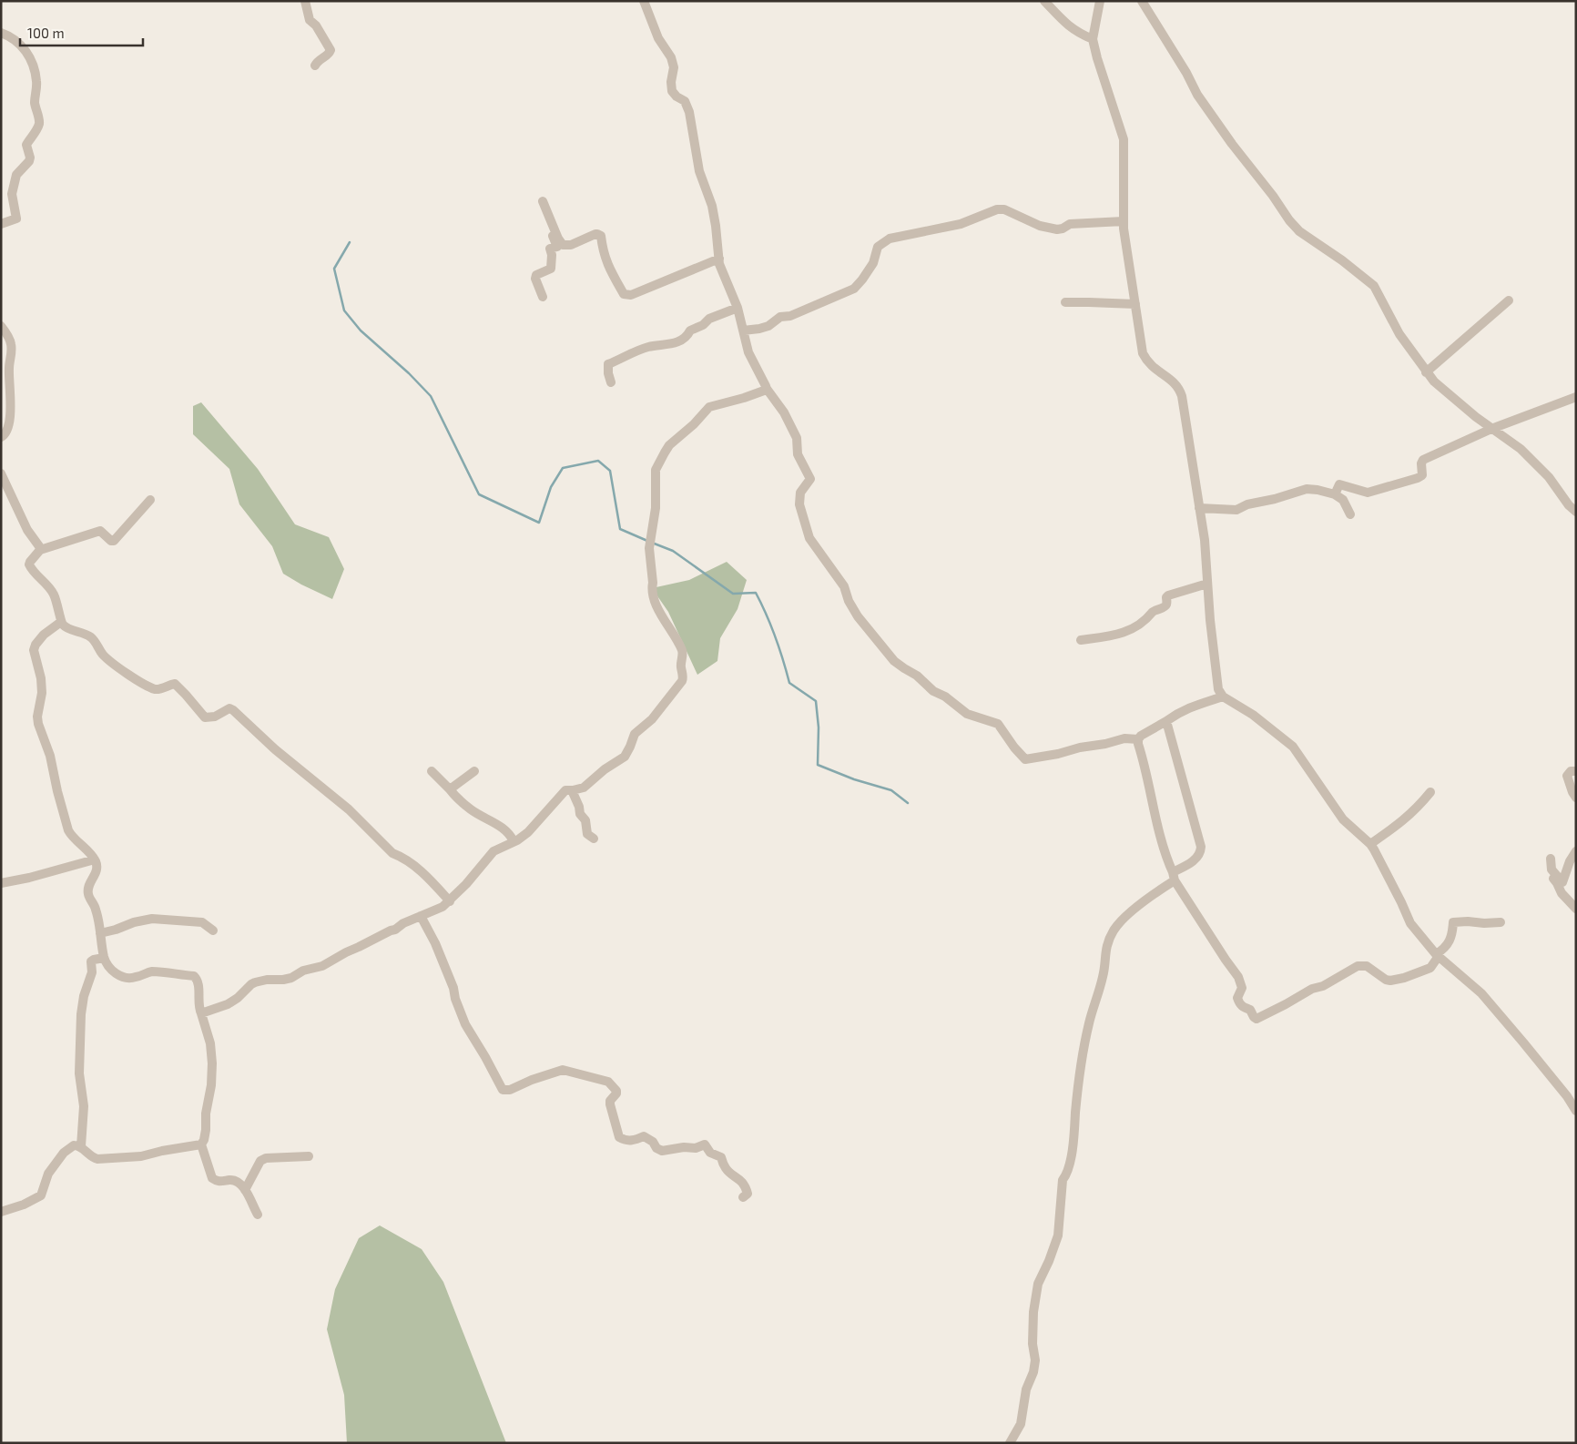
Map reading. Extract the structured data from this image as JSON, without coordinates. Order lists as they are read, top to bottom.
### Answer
{
  "scale_bar": "100 m"
}
